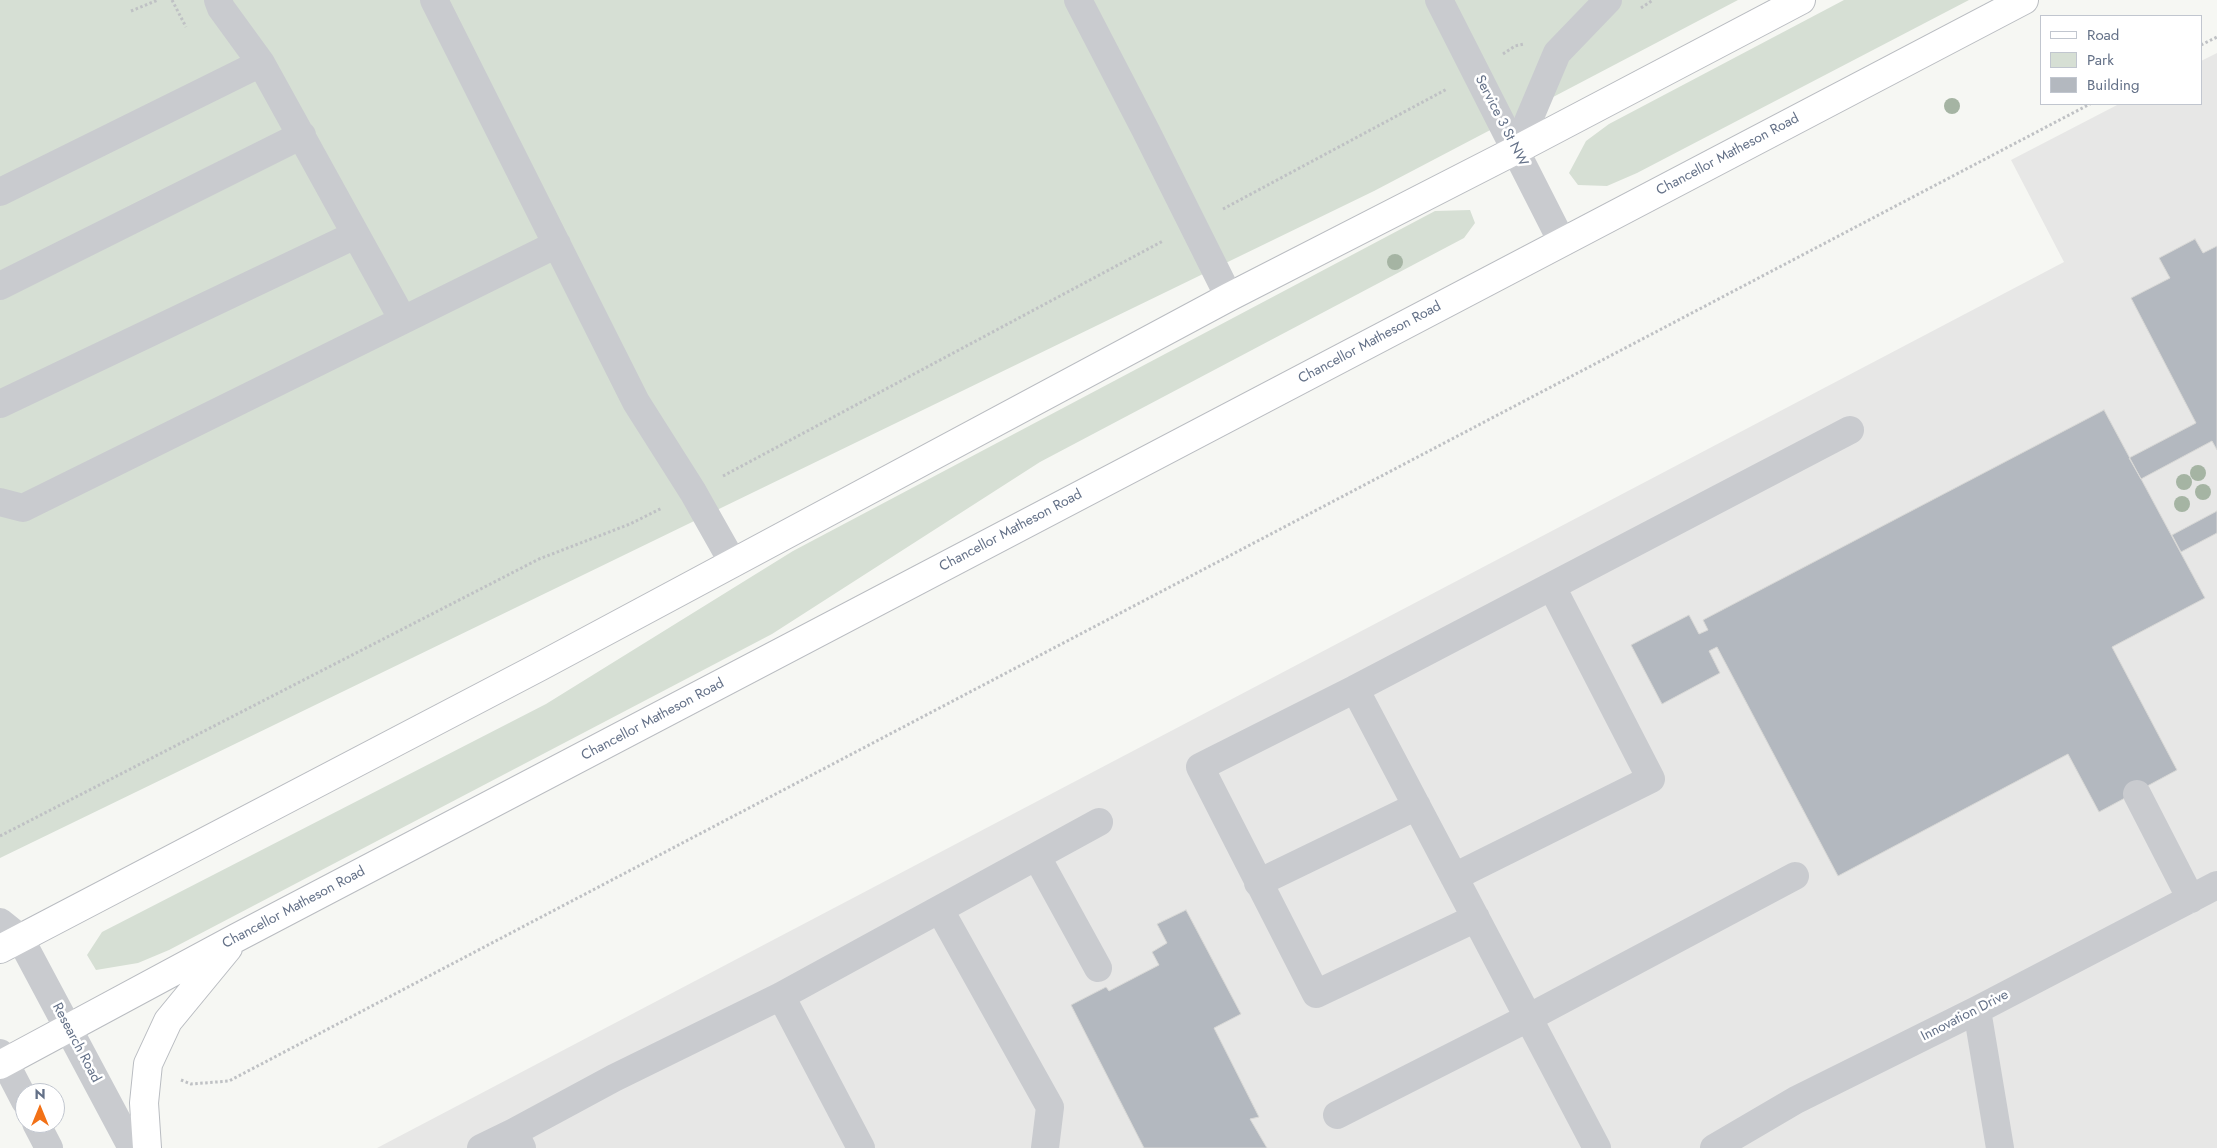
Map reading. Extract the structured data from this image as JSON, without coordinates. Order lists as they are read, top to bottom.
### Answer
{
  "streets": {
    "main road": ["Chancellor Matheson Road"],
    "street": ["Service 3 St NW", "Innovation Drive", "Research Road"]
  },
  "crossings": [
    ["Service 3 St NW", "Chancellor Matheson Road"],
    ["Chancellor Matheson Road", "Research Road"]
  ],
  "legend": ["Road", "Park", "Building"],
  "north": "top"
}
